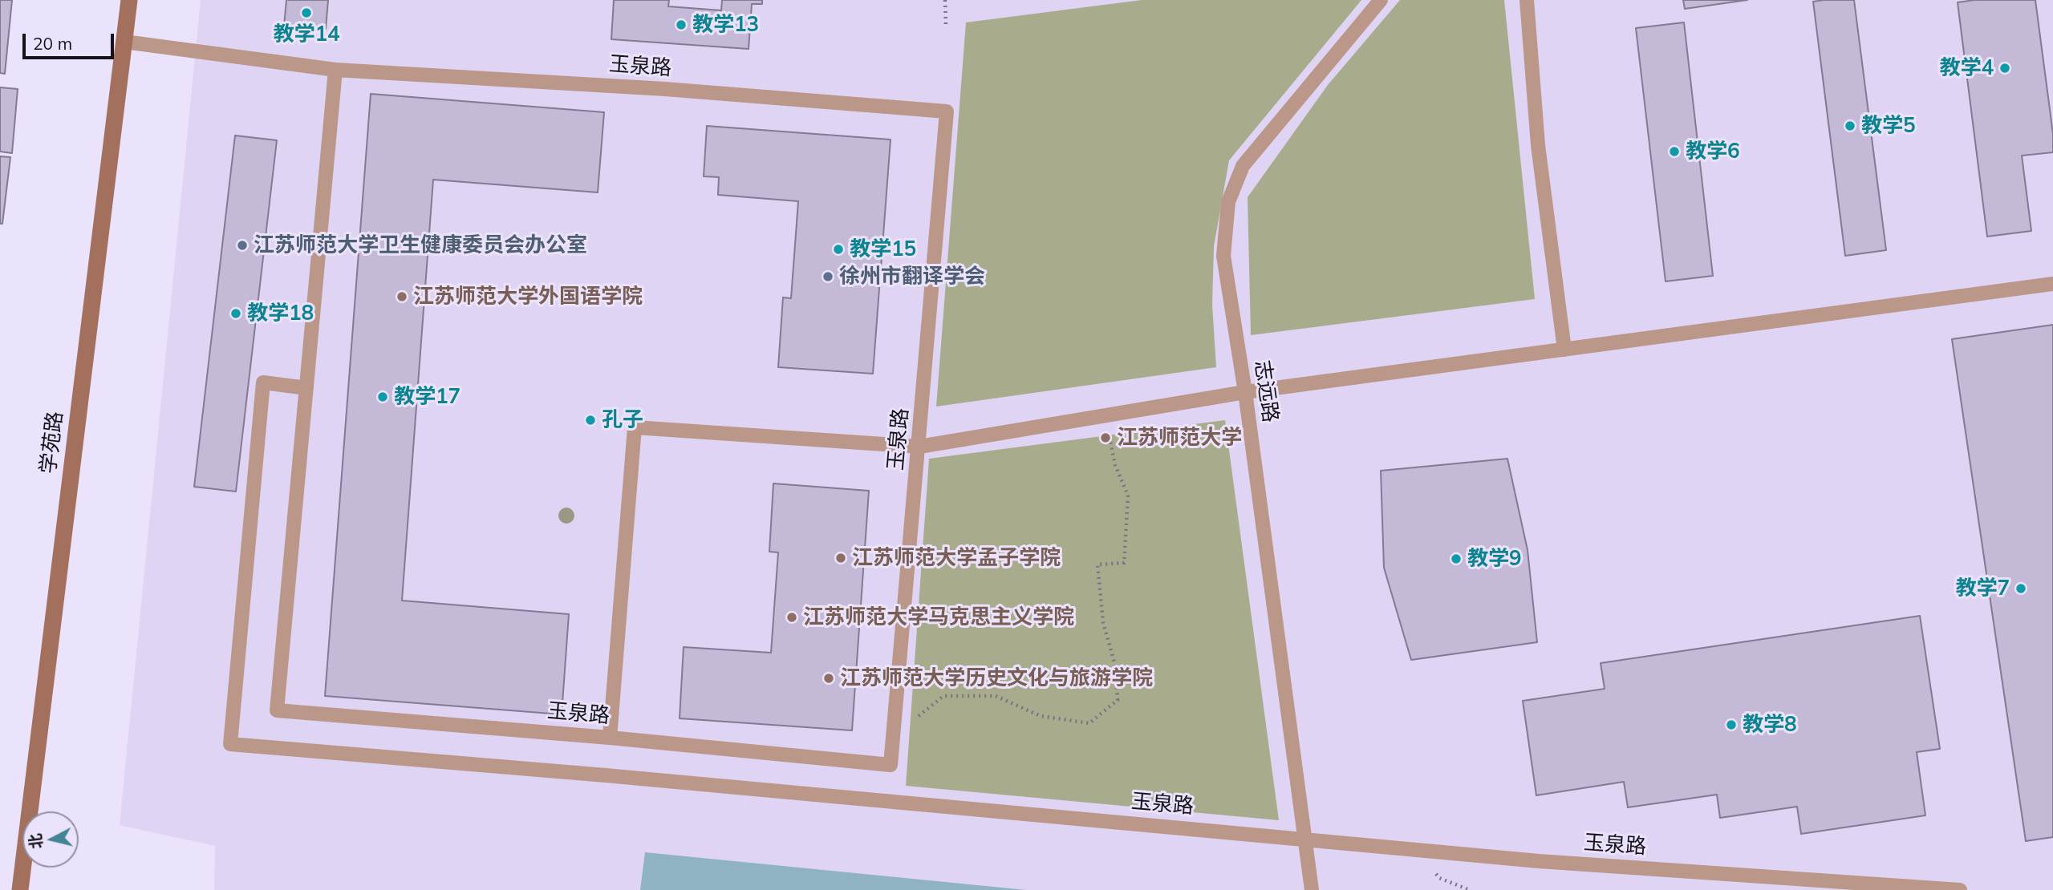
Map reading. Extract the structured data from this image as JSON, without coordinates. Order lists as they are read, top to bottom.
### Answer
{
  "streets": {
    "street": ["学苑路"],
    "lane": ["玉泉路", "志远路"]
  },
  "crossings": [
    ["玉泉路", "志远路"]
  ],
  "places": [
    "教学14",
    "教学13",
    "教学4",
    "教学5",
    "教学6",
    "江苏师范大学卫生健康委员会办公室",
    "教学15",
    "徐州市翻译学会",
    "江苏师范大学外国语学院",
    "教学18",
    "教学17",
    "孔子",
    "江苏师范大学",
    "江苏师范大学孟子学院",
    "教学9",
    "教学7",
    "江苏师范大学马克思主义学院",
    "江苏师范大学历史文化与旅游学院",
    "教学8"
  ],
  "scale_bar": "20 m",
  "north": "left"
}
